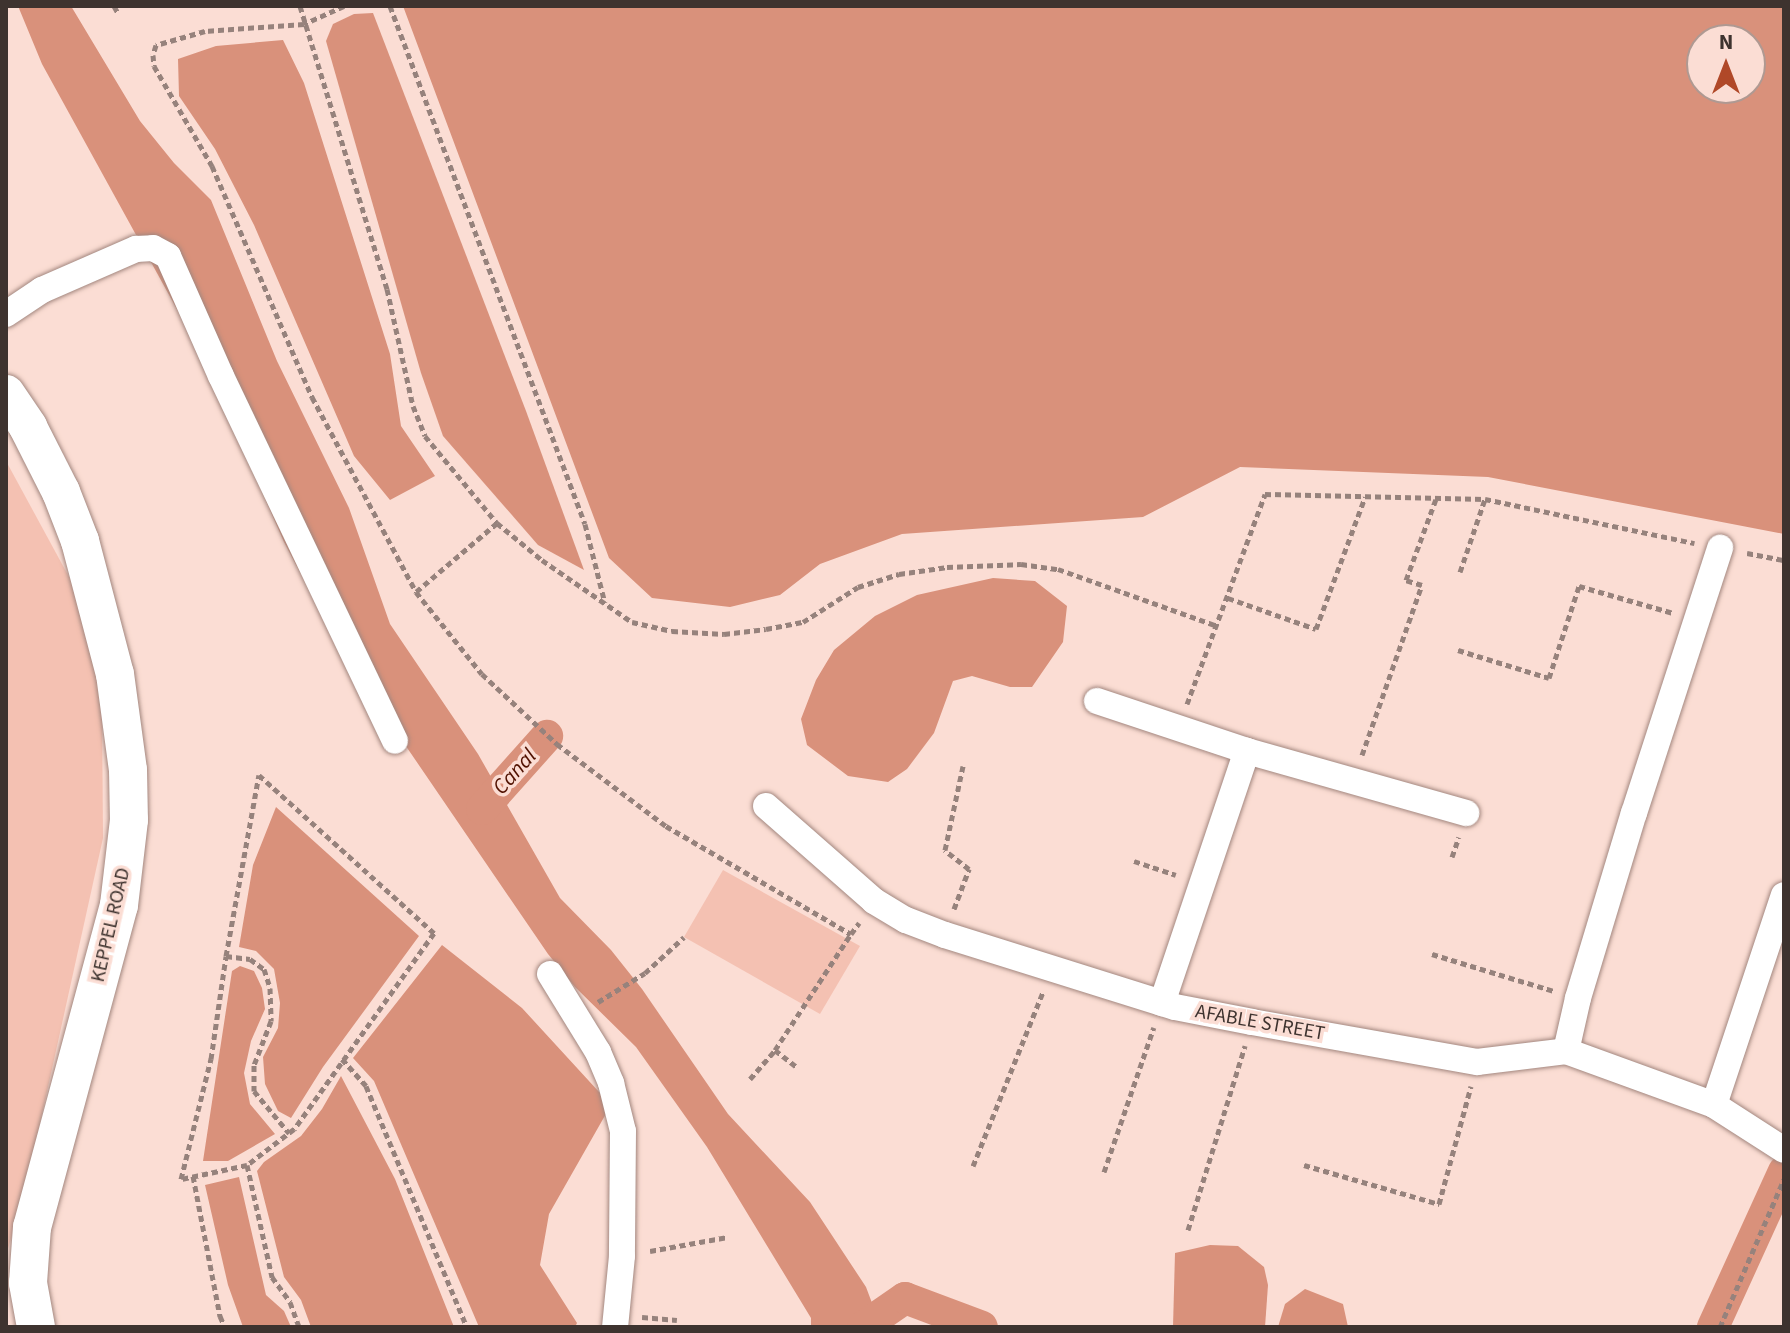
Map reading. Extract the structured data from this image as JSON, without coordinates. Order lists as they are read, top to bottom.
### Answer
{
  "streets": {
    "street": ["KEPPEL ROAD", "AFABLE STREET"]
  },
  "water": ["Canal"],
  "north": "top"
}
